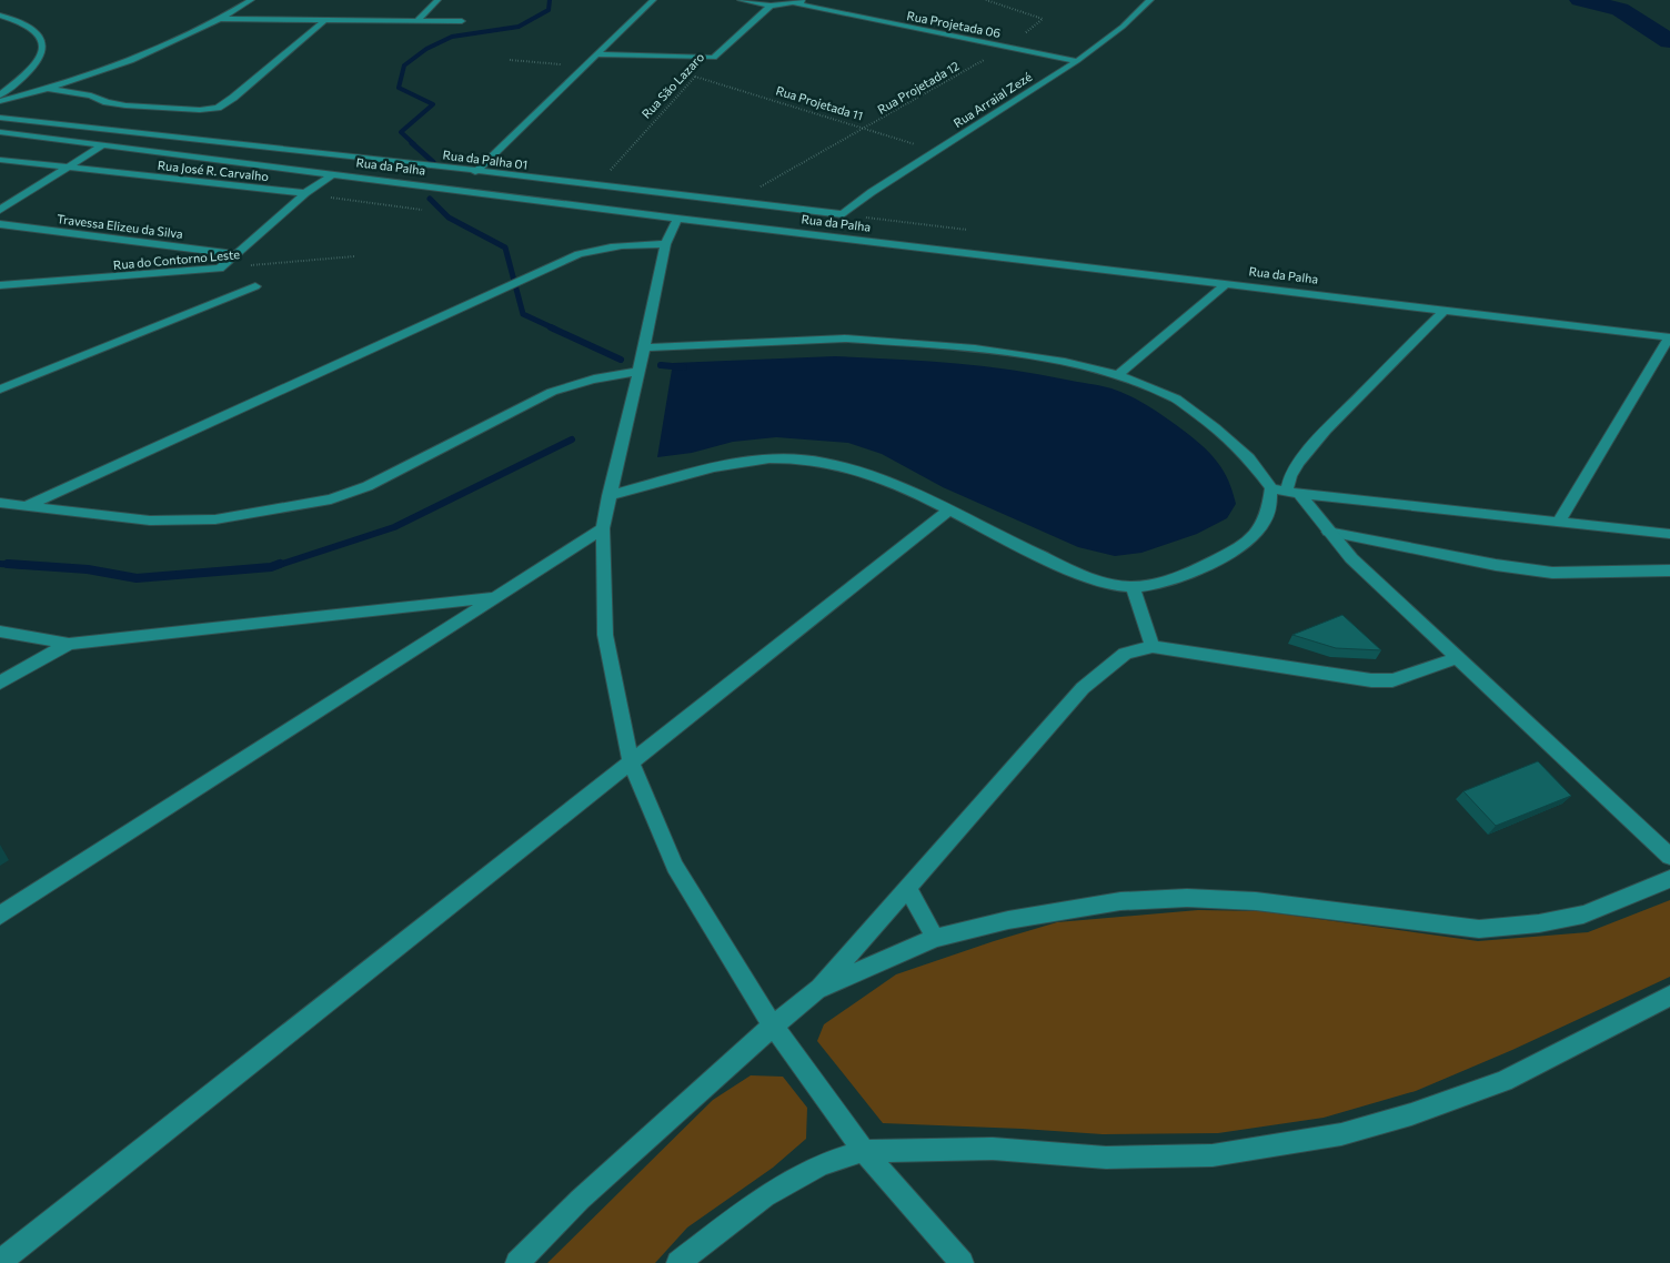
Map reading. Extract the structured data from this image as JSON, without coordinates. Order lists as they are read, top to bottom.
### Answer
{
  "streets": {
    "street": [
      "Rua Projetada 06",
      "Rua São Lazaro",
      "Rua Arraial Zezé",
      "Rua da Palha 01",
      "Rua da Palha",
      "Rua José R. Carvalho",
      "Travessa Elizeu da Silva",
      "Rua do Contorno Leste"
    ],
    "path": ["Rua Projetada 12", "Rua Projetada 11"]
  },
  "crossings": [
    ["Rua Projetada 06", "Rua Projetada 12"],
    ["Rua Projetada 06", "Rua Arraial Zezé"],
    ["Rua São Lazaro", "Rua Projetada 11"],
    ["Rua São Lazaro", "Rua da Palha 01"],
    ["Rua Projetada 12", "Rua Projetada 11"],
    ["Rua Projetada 12", "Rua da Palha 01"],
    ["Rua Arraial Zezé", "Rua Projetada 11"],
    ["Rua Arraial Zezé", "Rua da Palha 01"]
  ]
}
